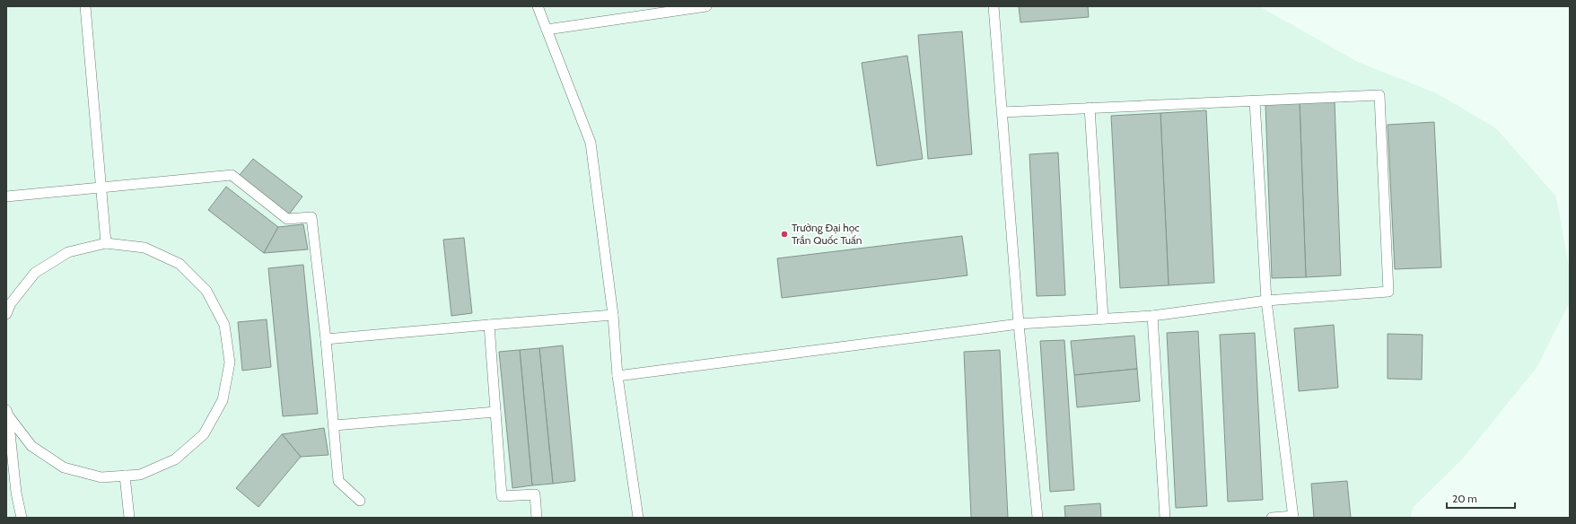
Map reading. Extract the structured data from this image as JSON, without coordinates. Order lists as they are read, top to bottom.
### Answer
{
  "places": ["Trường Đại học Trần Quốc Tuấn"],
  "scale_bar": "20 m"
}
